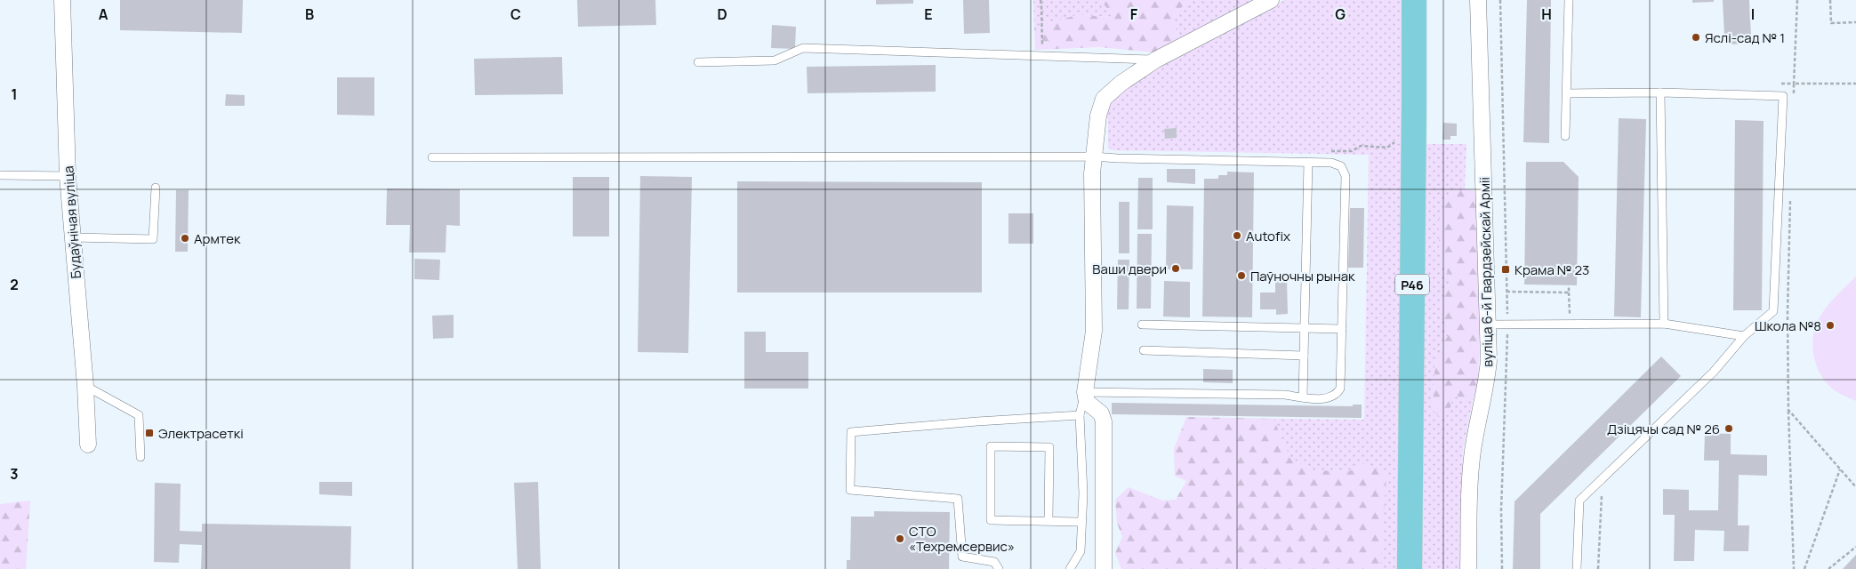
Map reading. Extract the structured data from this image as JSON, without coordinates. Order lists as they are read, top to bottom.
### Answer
{
  "streets": {
    "main road": ["Р46"],
    "street": ["Будаўнічая вуліца", "вуліца 6-й Гвардзейскай Арміі"]
  },
  "places": {
    "other": [
      "Яслі-сад № 1",
      "Autofix",
      "Армтек",
      "Ваши двери",
      "Паўночны рынак",
      "Школа №8",
      "Дзіцячы сад № 26",
      "СТО «Техремсервис»"
    ],
    "transit": ["Крама № 23", "Электрасеткі"]
  },
  "grid": {
    "columns": [
      "A",
      "B",
      "C",
      "D",
      "E",
      "F",
      "G",
      "H",
      "I"
    ],
    "rows": ["1", "2", "3"]
  }
}
